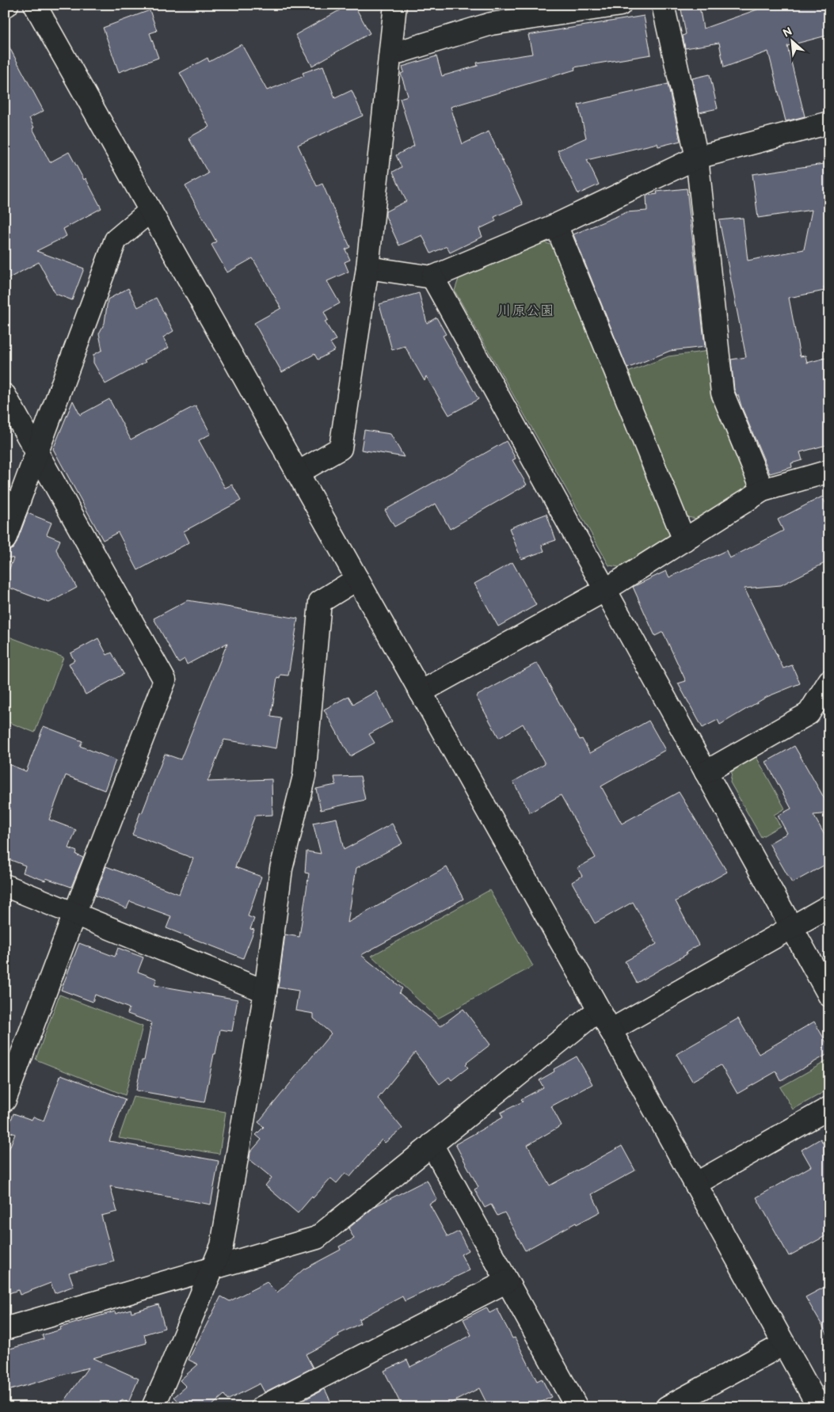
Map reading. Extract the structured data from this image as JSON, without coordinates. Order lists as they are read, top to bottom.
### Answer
{
  "parks": ["川原公園"],
  "north": "top left"
}
